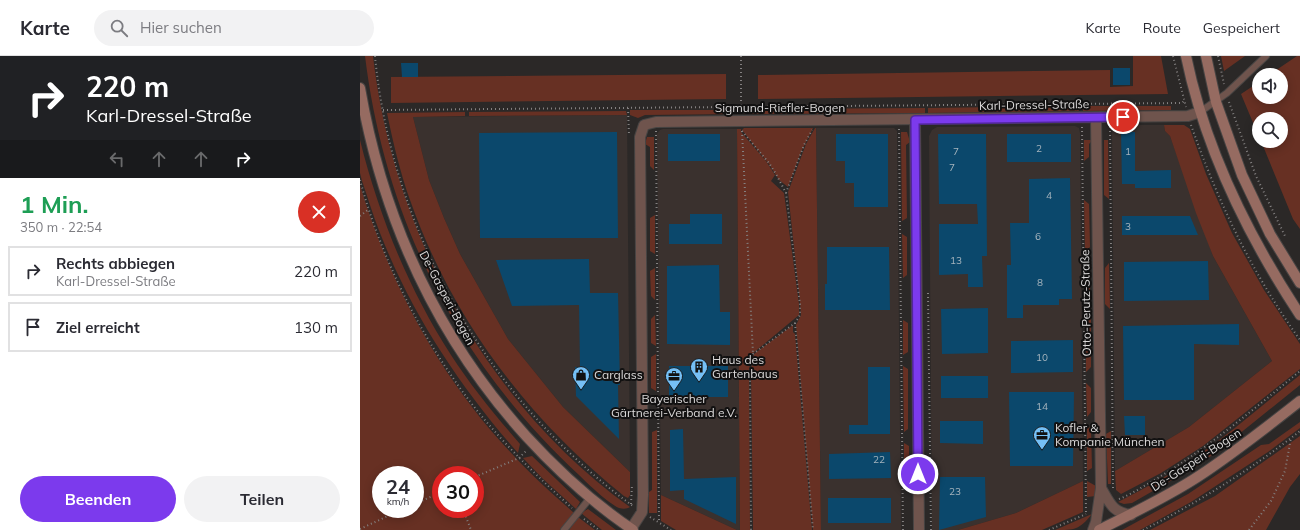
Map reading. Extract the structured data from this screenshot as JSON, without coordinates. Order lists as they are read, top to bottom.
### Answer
{
  "streets": {
    "main road": ["De-Gasperi-Bogen"],
    "street": ["Karl-Dressel-Straße", "Sigmund-Riefler-Bogen", "Otto-Perutz-Straße"]
  },
  "crossings": [
    ["Karl-Dressel-Straße", "Sigmund-Riefler-Bogen"],
    ["Karl-Dressel-Straße", "Otto-Perutz-Straße"]
  ],
  "places": {
    "building": ["Haus des Gartenbaus"],
    "shop": ["Carglass"],
    "office": ["Bayerischer Gärtnerei-Verband e.V.", "Kofler & Kompanie München"]
  },
  "house_numbers": [
    "2",
    "7",
    "1",
    "7",
    "4",
    "3",
    "6",
    "13",
    "8",
    "10",
    "14",
    "22",
    "23"
  ],
  "page": {
    "header": "Karte",
    "search": "Hier suchen",
    "nav": ["Karte", "Route", "Gespeichert"],
    "turn": ["220 m", "Karl-Dressel-Straße"],
    "heading": ["1 Min.", "350 m · 22:54"],
    "list": [
      {
        "name": "Rechts abbiegen",
        "note": "Karl-Dressel-Straße",
        "value": "220 m"
      },
      {
        "name": "Ziel erreicht",
        "value": "130 m"
      }
    ],
    "speed": "24 km/h",
    "limit": "30",
    "buttons": ["Beenden", "Teilen"]
  }
}
